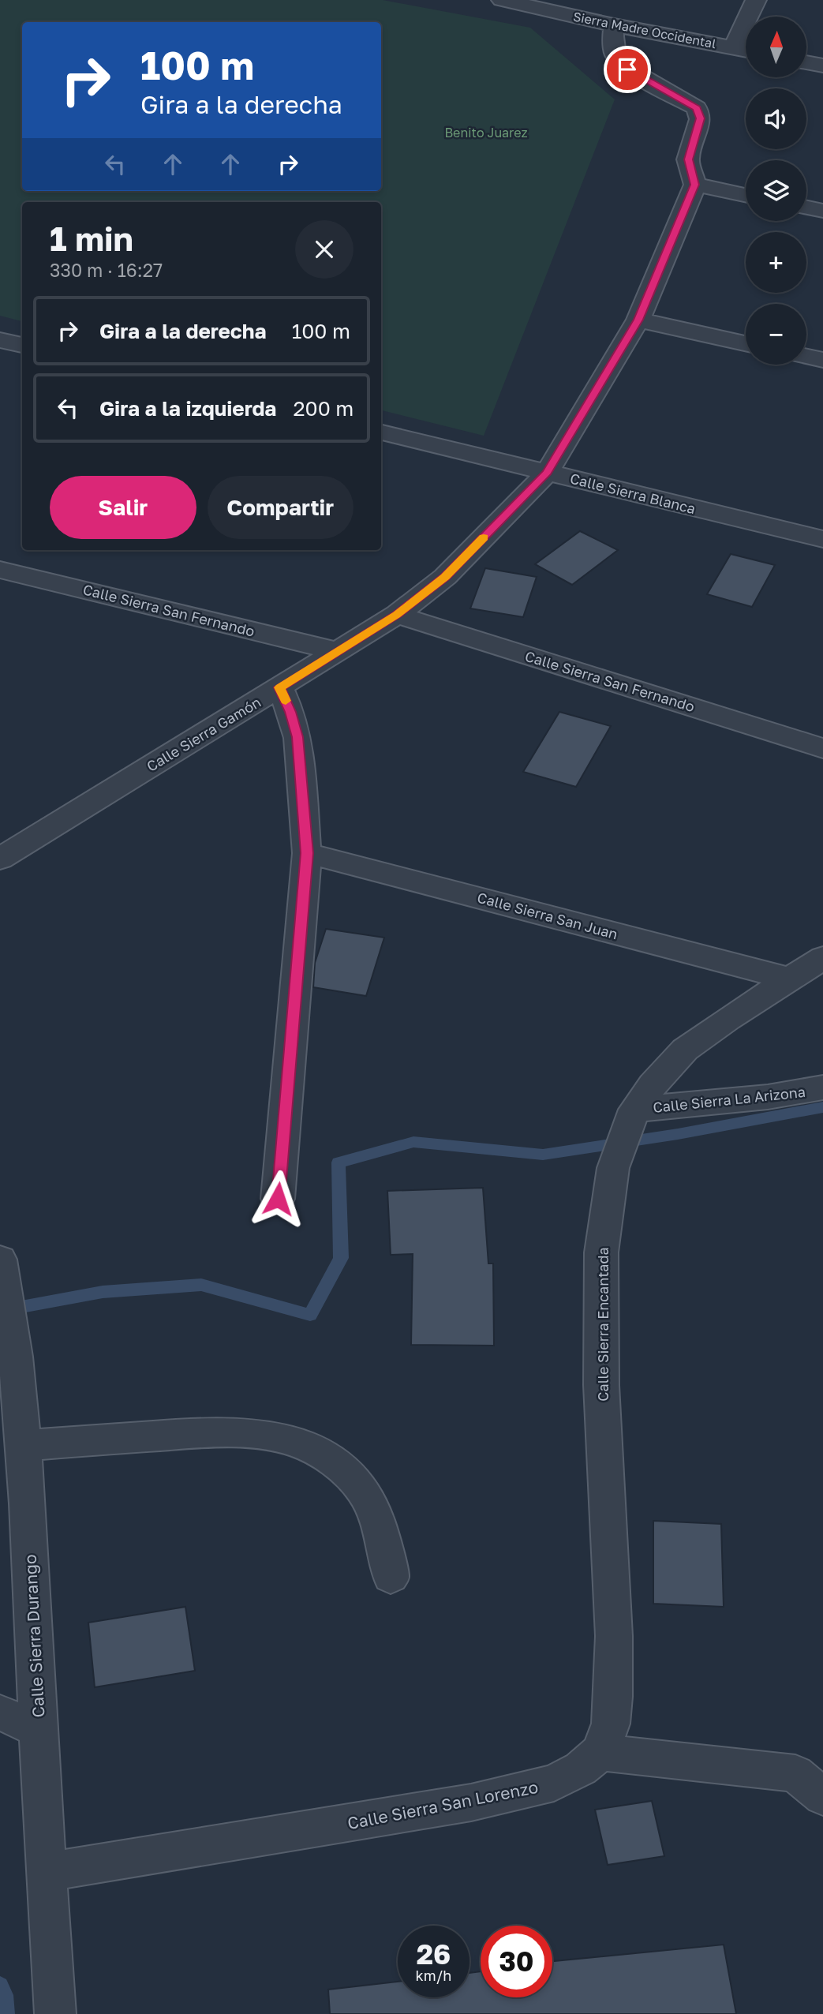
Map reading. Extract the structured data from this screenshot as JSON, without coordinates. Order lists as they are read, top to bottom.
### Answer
{
  "streets": {
    "street": [
      "Sierra Madre Occidental",
      "Calle Sierra Blanca",
      "Calle Sierra San Fernando",
      "Calle Sierra Gamón",
      "Calle Sierra San Juan",
      "Calle Sierra La Arizona",
      "Calle Sierra Encantada",
      "Calle Sierra Durango",
      "Calle Sierra San Lorenzo"
    ]
  },
  "crossings": [
    ["Calle Sierra Blanca", "Calle Sierra Gamón"],
    ["Calle Sierra San Fernando", "Calle Sierra Gamón"],
    ["Calle Sierra San Juan", "Calle Sierra Encantada"],
    ["Calle Sierra La Arizona", "Calle Sierra Encantada"],
    ["Calle Sierra Encantada", "Calle Sierra San Lorenzo"],
    ["Calle Sierra Durango", "Calle Sierra San Lorenzo"]
  ],
  "parks": ["Benito Juarez"],
  "north": "top",
  "page": {
    "map_buttons": ["+", "−"],
    "turn": ["100 m", "Gira a la derecha"],
    "heading": ["1 min", "330 m · 16:27"],
    "list": [
      {
        "name": "Gira a la derecha",
        "value": "100 m"
      },
      {
        "name": "Gira a la izquierda",
        "value": "200 m"
      }
    ],
    "buttons": ["Salir", "Compartir"],
    "speed": "26 km/h",
    "limit": "30"
  }
}
